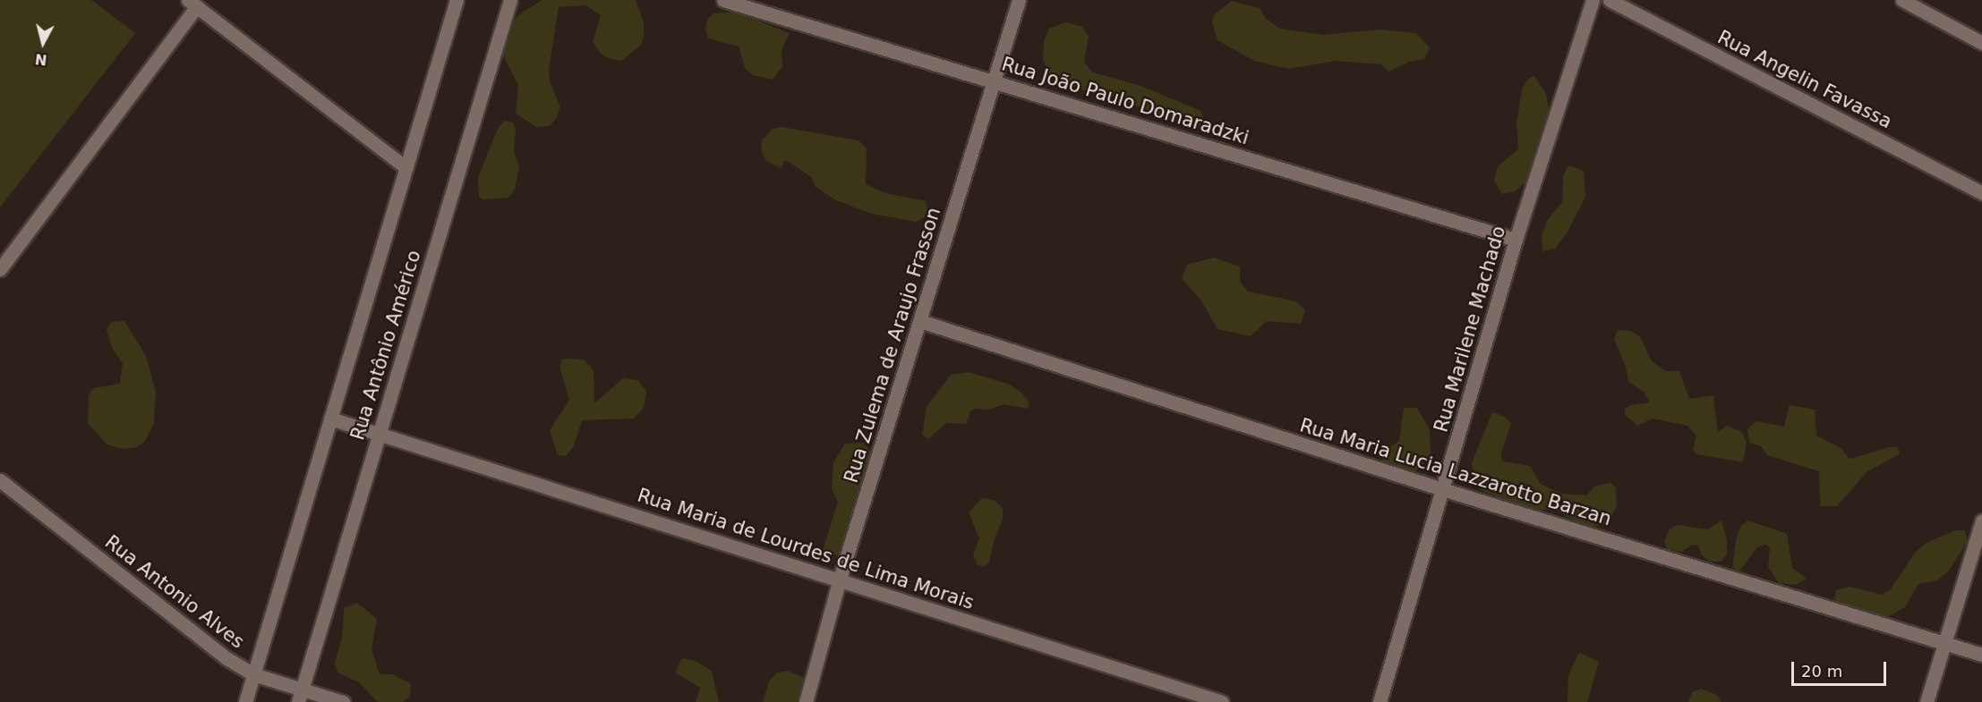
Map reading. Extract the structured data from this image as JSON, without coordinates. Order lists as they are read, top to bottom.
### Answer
{
  "streets": {
    "street": [
      "Rua Angelin Favassa",
      "Rua João Paulo Domaradzki",
      "Rua Marilene Machado",
      "Rua Antônio Américo",
      "Rua Zulema de Araujo Frasson",
      "Rua Maria Lucia Lazzarotto Barzan",
      "Rua Maria de Lourdes de Lima Morais",
      "Rua Antonio Alves"
    ]
  },
  "crossings": [
    ["Rua João Paulo Domaradzki", "Rua Marilene Machado"],
    ["Rua João Paulo Domaradzki", "Rua Zulema de Araujo Frasson"],
    ["Rua Marilene Machado", "Rua Maria Lucia Lazzarotto Barzan"],
    ["Rua Antônio Américo", "Rua Maria de Lourdes de Lima Morais"],
    ["Rua Antônio Américo", "Rua Antonio Alves"],
    ["Rua Zulema de Araujo Frasson", "Rua Maria Lucia Lazzarotto Barzan"],
    ["Rua Zulema de Araujo Frasson", "Rua Maria de Lourdes de Lima Morais"]
  ],
  "scale_bar": "20 m",
  "north": "bottom"
}
